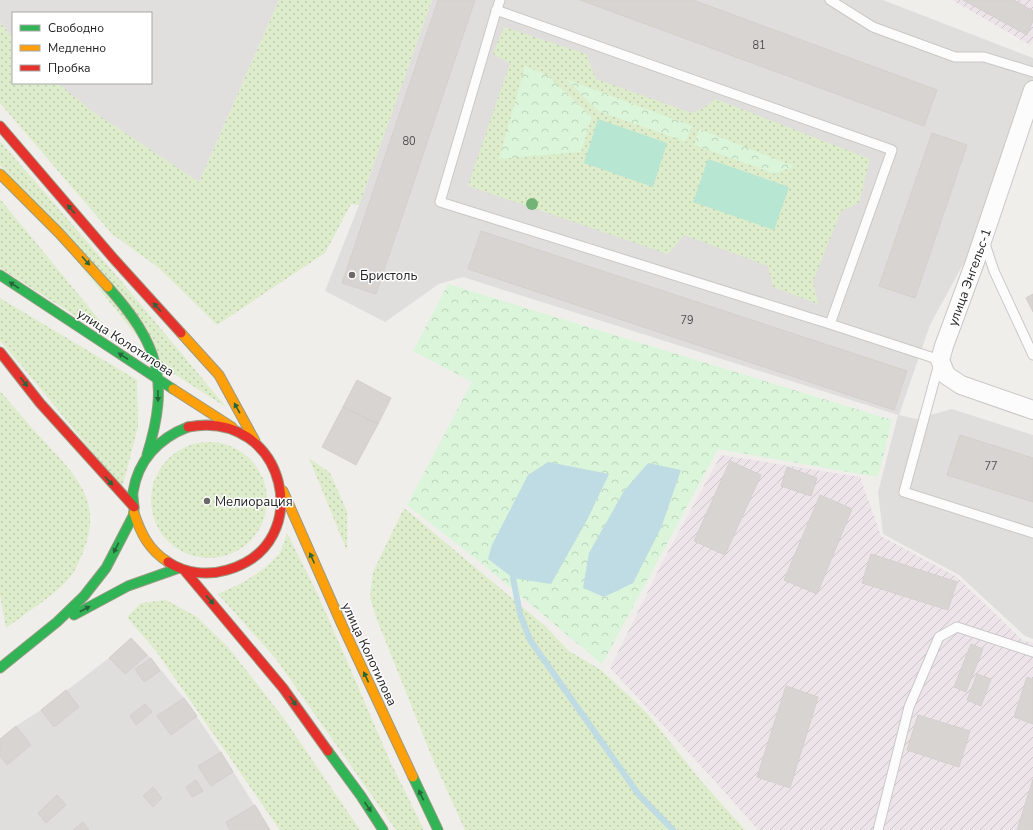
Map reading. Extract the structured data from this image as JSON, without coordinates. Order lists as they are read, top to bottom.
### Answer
{
  "streets": {
    "main road": ["улица Колотилова"],
    "street": ["улица Энгельс-1"]
  },
  "places": ["Бристоль", "Мелиорация"],
  "house_numbers": [
    "81",
    "80",
    "79",
    "77"
  ],
  "legend": ["Свободно", "Медленно", "Пробка"]
}
